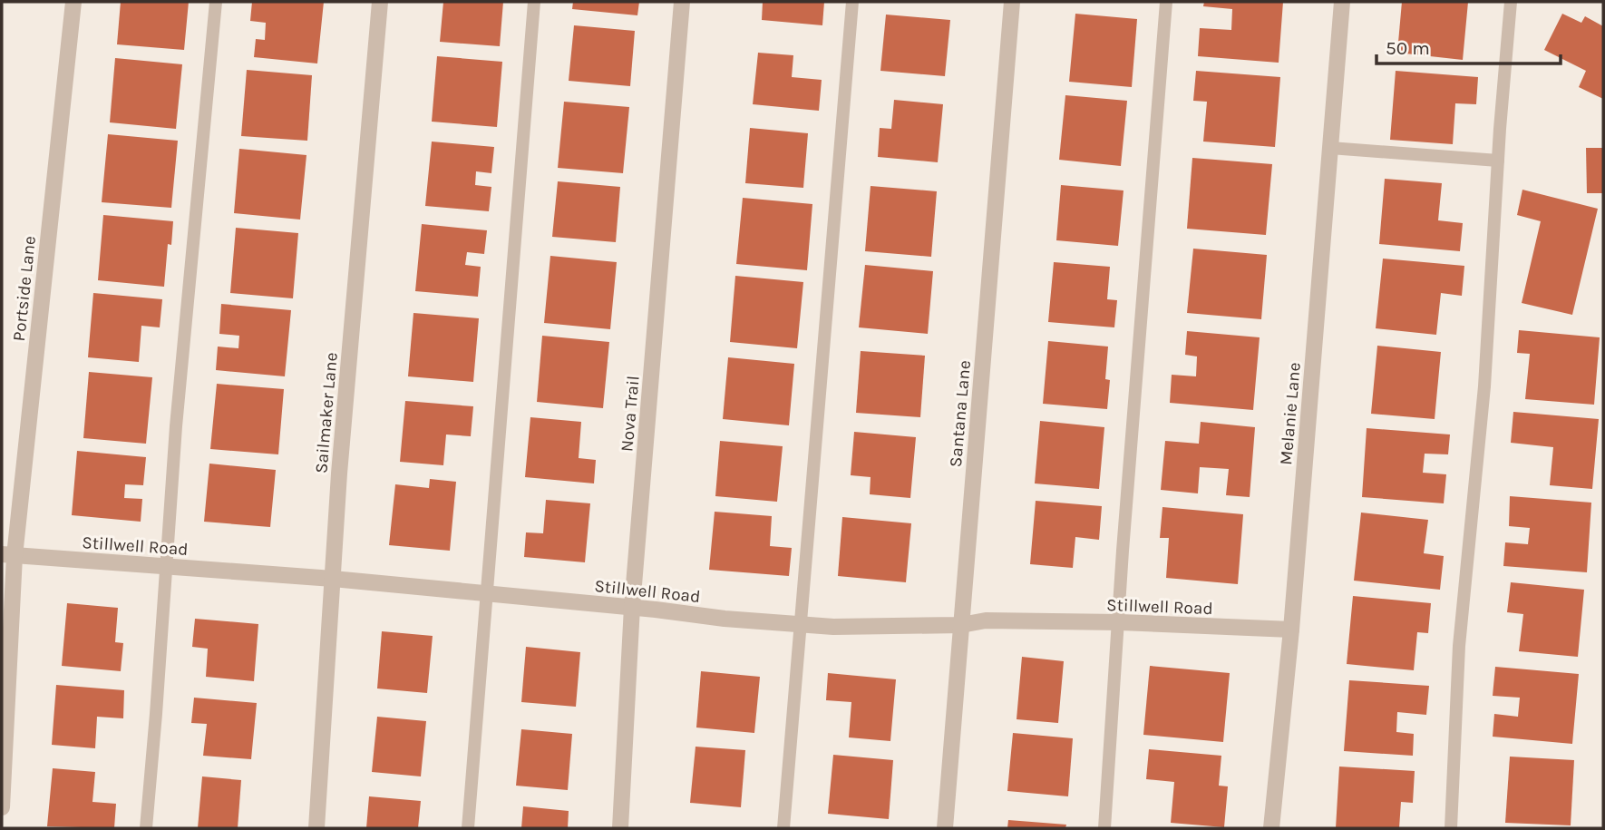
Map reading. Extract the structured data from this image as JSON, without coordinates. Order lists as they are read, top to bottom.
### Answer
{
  "streets": {
    "street": [
      "Portside Lane",
      "Sailmaker Lane",
      "Nova Trail",
      "Santana Lane",
      "Melanie Lane",
      "Stillwell Road"
    ]
  },
  "crossings": [
    ["Portside Lane", "Stillwell Road"],
    ["Sailmaker Lane", "Stillwell Road"],
    ["Nova Trail", "Stillwell Road"],
    ["Santana Lane", "Stillwell Road"],
    ["Melanie Lane", "Stillwell Road"]
  ],
  "scale_bar": "50 m"
}
